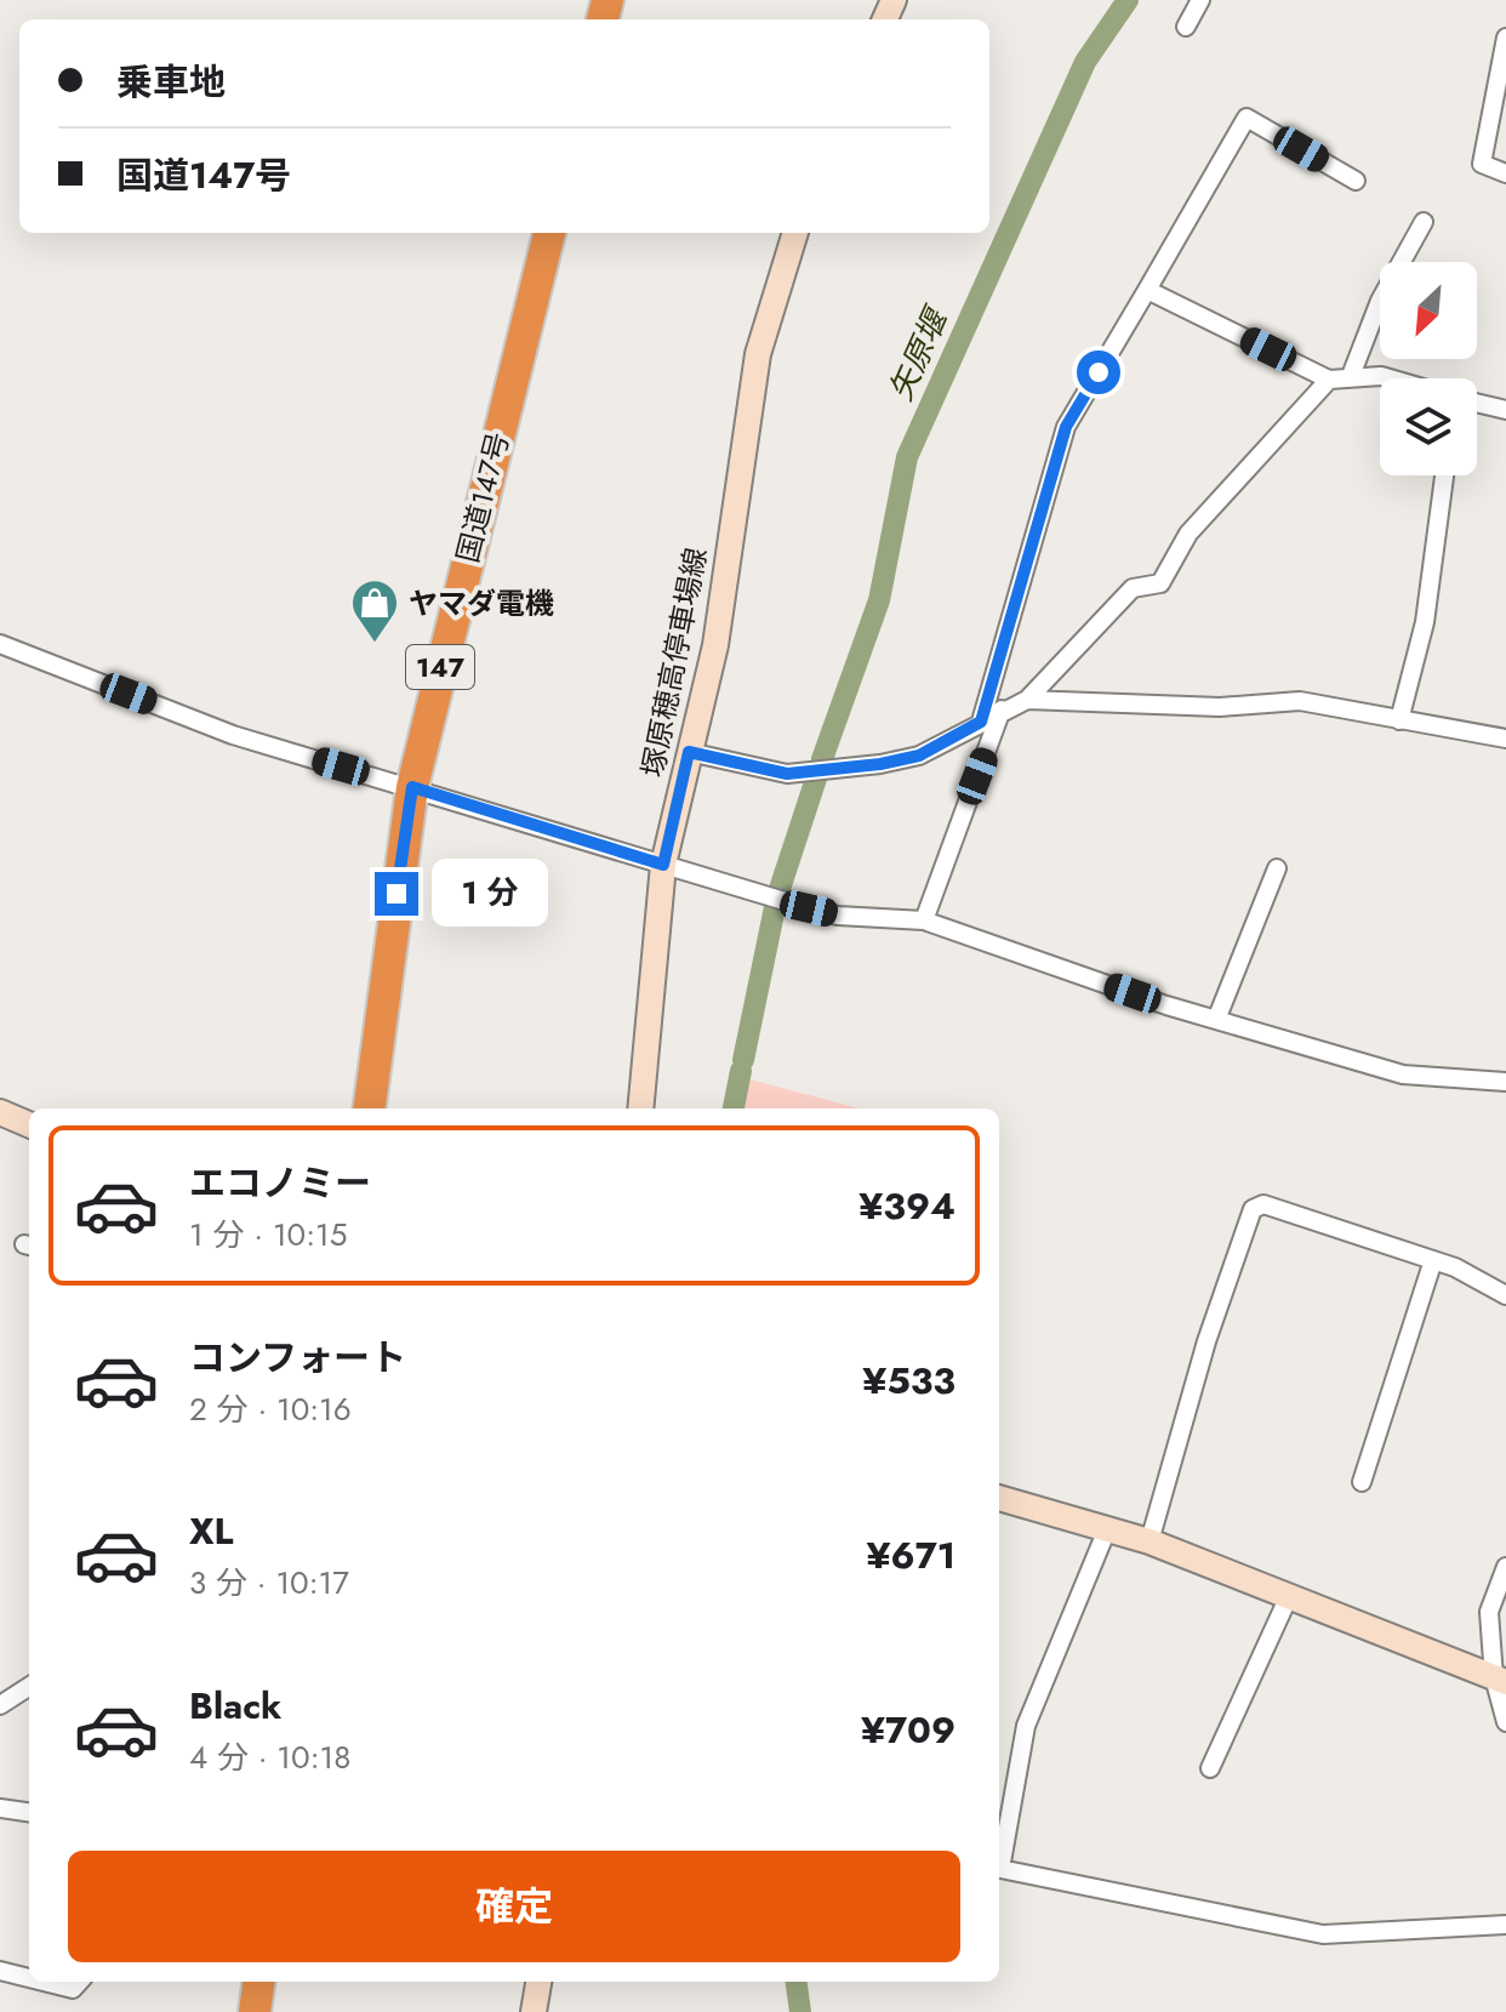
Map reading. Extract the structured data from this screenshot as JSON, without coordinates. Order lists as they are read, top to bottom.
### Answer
{
  "streets": {
    "highway": ["国道147号", "147"],
    "main road": ["塚原穂高停車場線"]
  },
  "water": ["矢原堰"],
  "places": {
    "shop": ["ヤマダ電機"]
  },
  "north": "bottom left",
  "page": {
    "banner": ["乗車地", "国道147号"],
    "bubble": "1 分",
    "list": [
      {
        "name": "エコノミー",
        "note": "1 分 · 10:15",
        "value": "¥394"
      },
      {
        "name": "コンフォート",
        "note": "2 分 · 10:16",
        "value": "¥533"
      },
      {
        "name": "XL",
        "note": "3 分 · 10:17",
        "value": "¥671"
      },
      {
        "name": "Black",
        "note": "4 分 · 10:18",
        "value": "¥709"
      }
    ],
    "buttons": "確定"
  }
}
